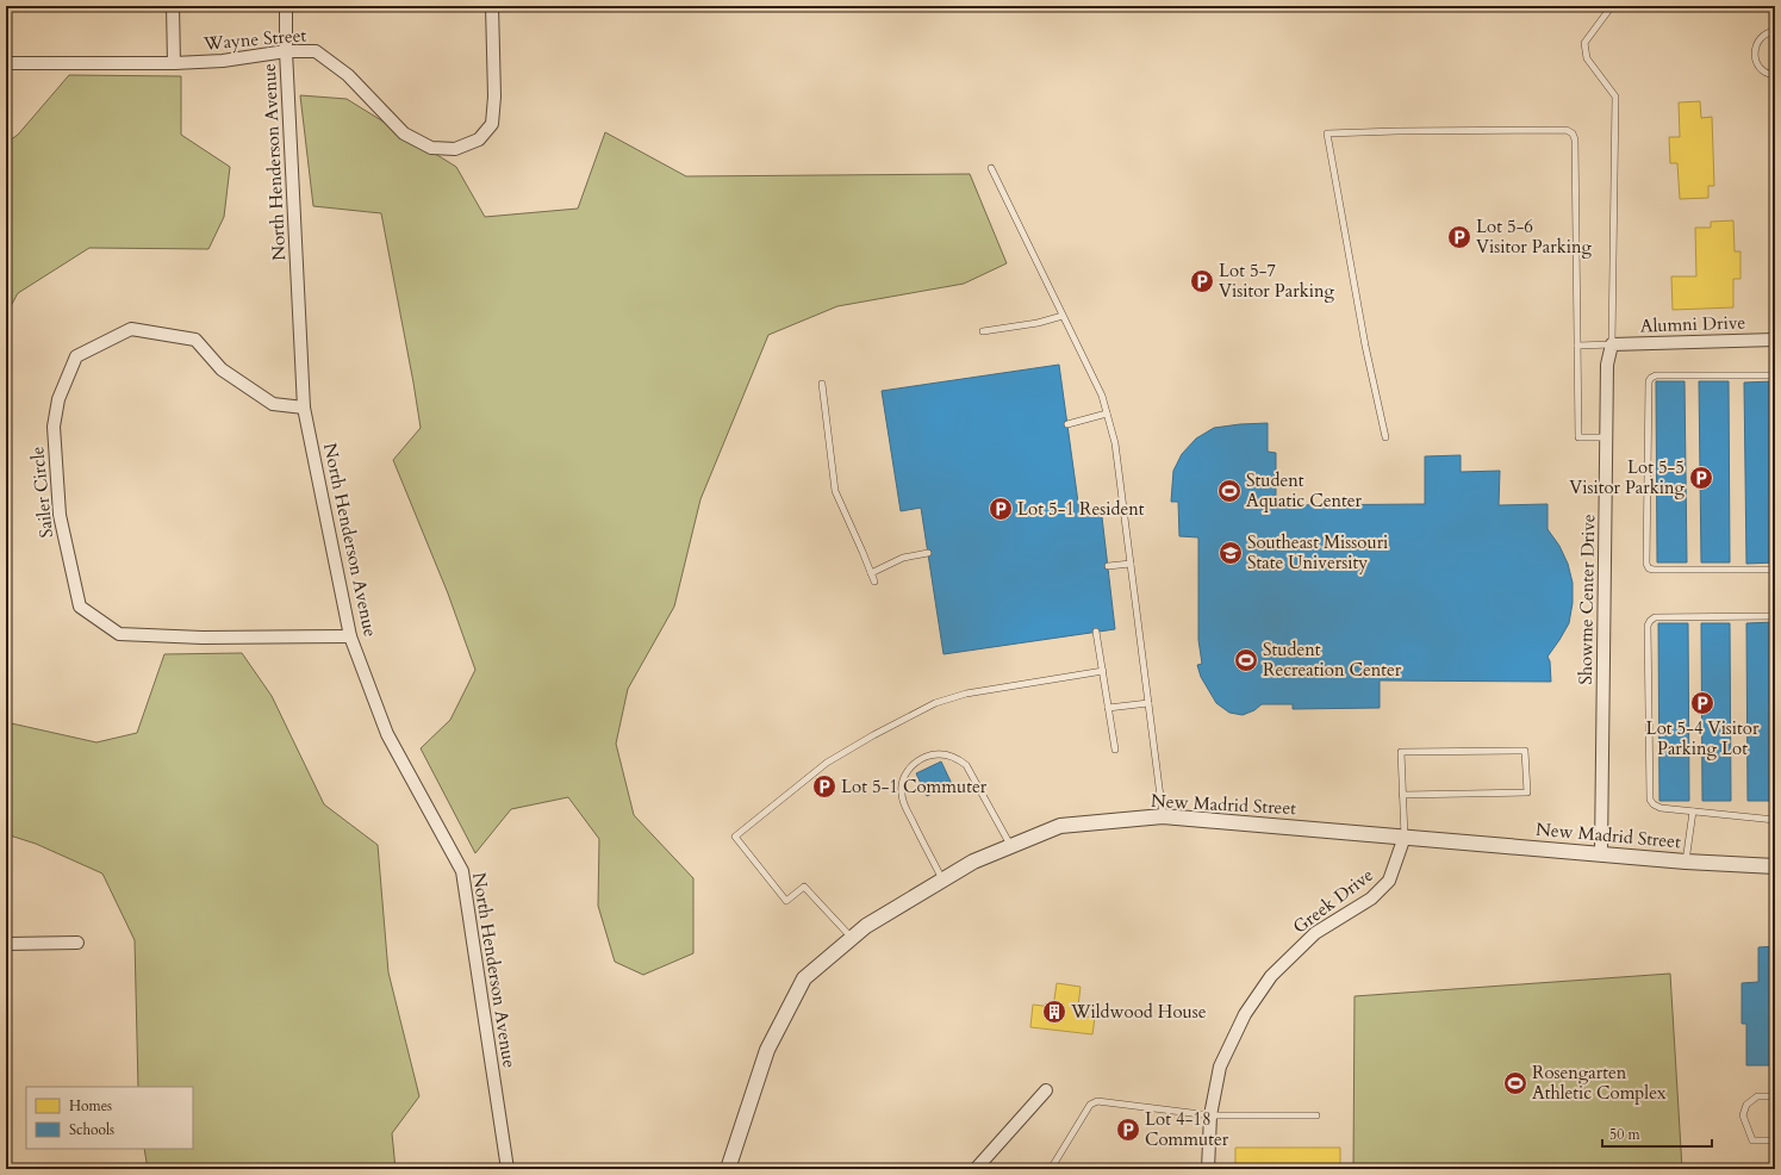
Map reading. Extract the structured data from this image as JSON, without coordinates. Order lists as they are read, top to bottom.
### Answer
{
  "streets": {
    "street": [
      "Wayne Street",
      "North Henderson Avenue",
      "Alumni Drive",
      "Sailer Circle",
      "Showme Center Drive",
      "New Madrid Street",
      "Greek Drive"
    ]
  },
  "crossings": [
    ["Wayne Street", "North Henderson Avenue"],
    ["North Henderson Avenue", "Sailer Circle"],
    ["Alumni Drive", "Showme Center Drive"],
    ["Showme Center Drive", "New Madrid Street"],
    ["New Madrid Street", "Greek Drive"]
  ],
  "places": {
    "parking": [
      "Lot 5-6 Visitor Parking",
      "Lot 5-7 Visitor Parking",
      "Lot 5-5 Visitor Parking",
      "Lot 5-1 Resident",
      "Lot 5-4 Visitor Parking Lot",
      "Lot 5-1 Commuter",
      "Lot 4-18 Commuter"
    ],
    "sports": ["Student Aquatic Center", "Student Recreation Center", "Rosengarten Athletic Complex"],
    "school or university": ["Southeast Missouri State University"],
    "building": ["Wildwood House"]
  },
  "legend": ["Homes", "Schools"],
  "scale_bar": "50 m"
}
